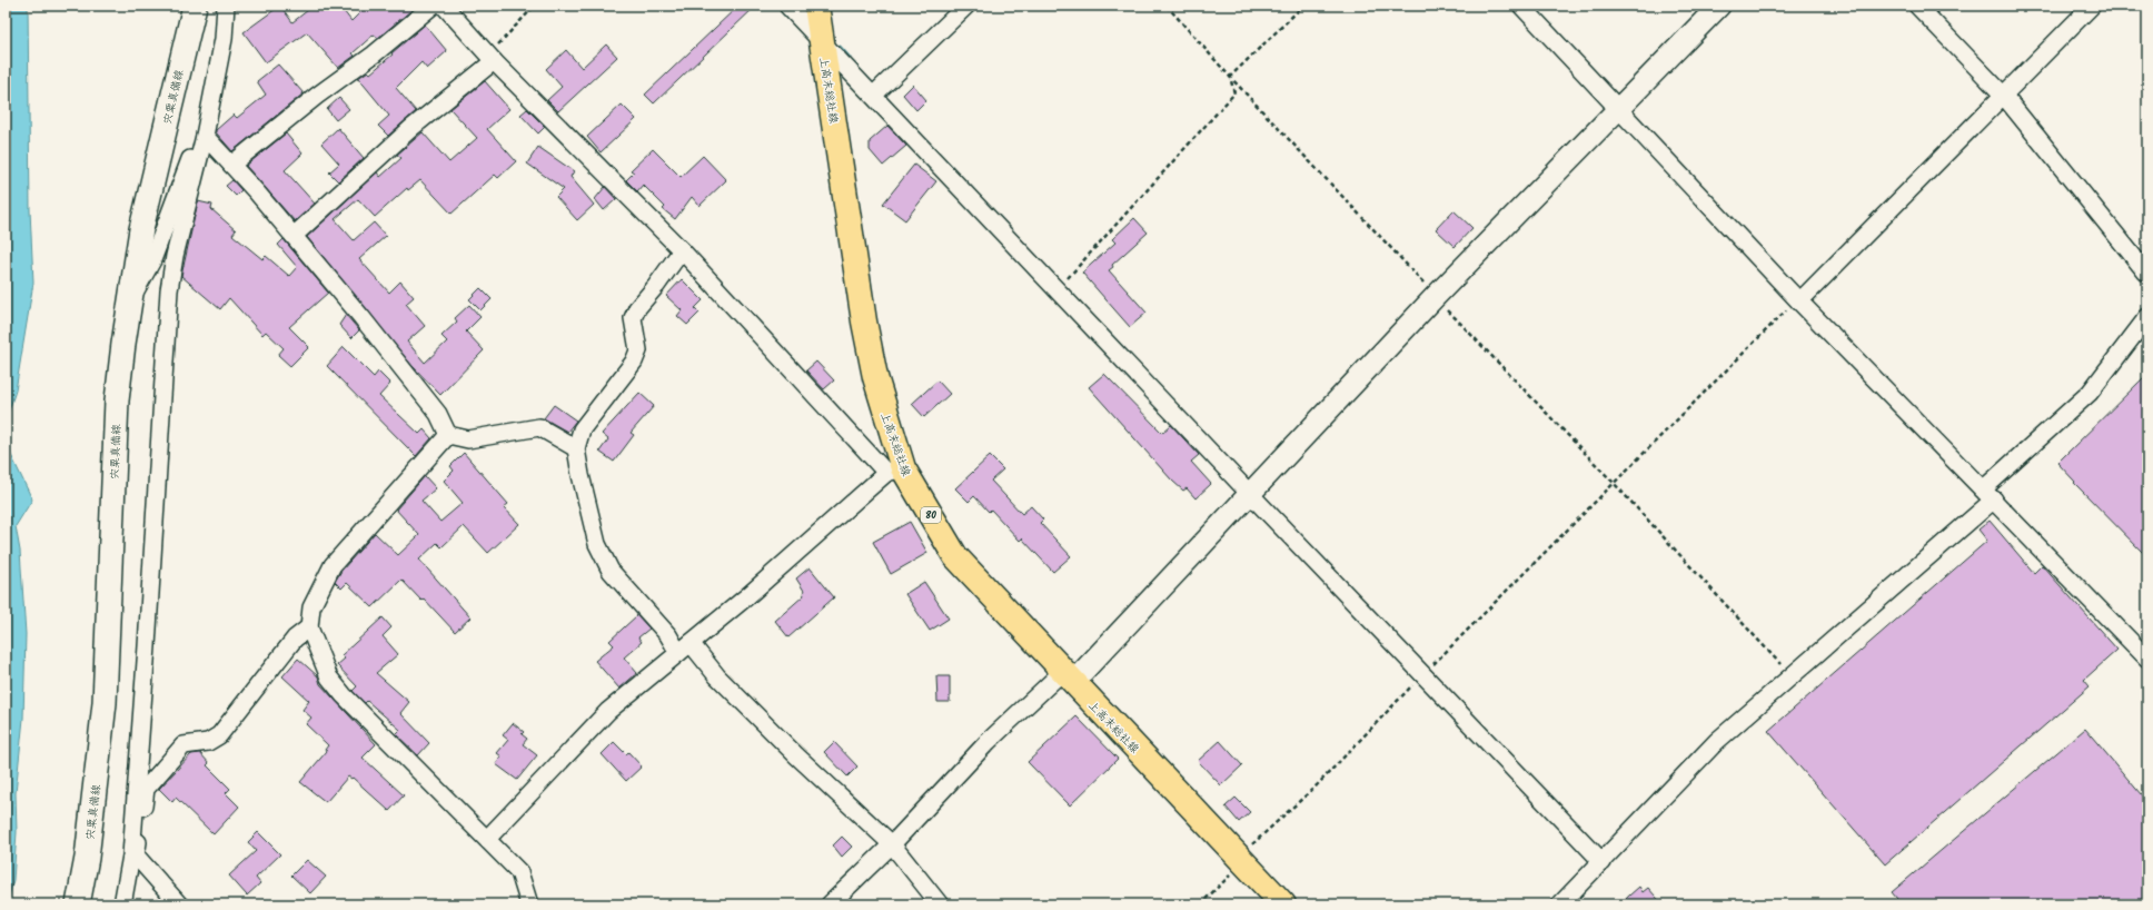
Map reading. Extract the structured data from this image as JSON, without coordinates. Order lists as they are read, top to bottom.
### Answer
{
  "streets": {
    "main road": ["上高末総社線", "宍粟真備線", "80"]
  }
}
